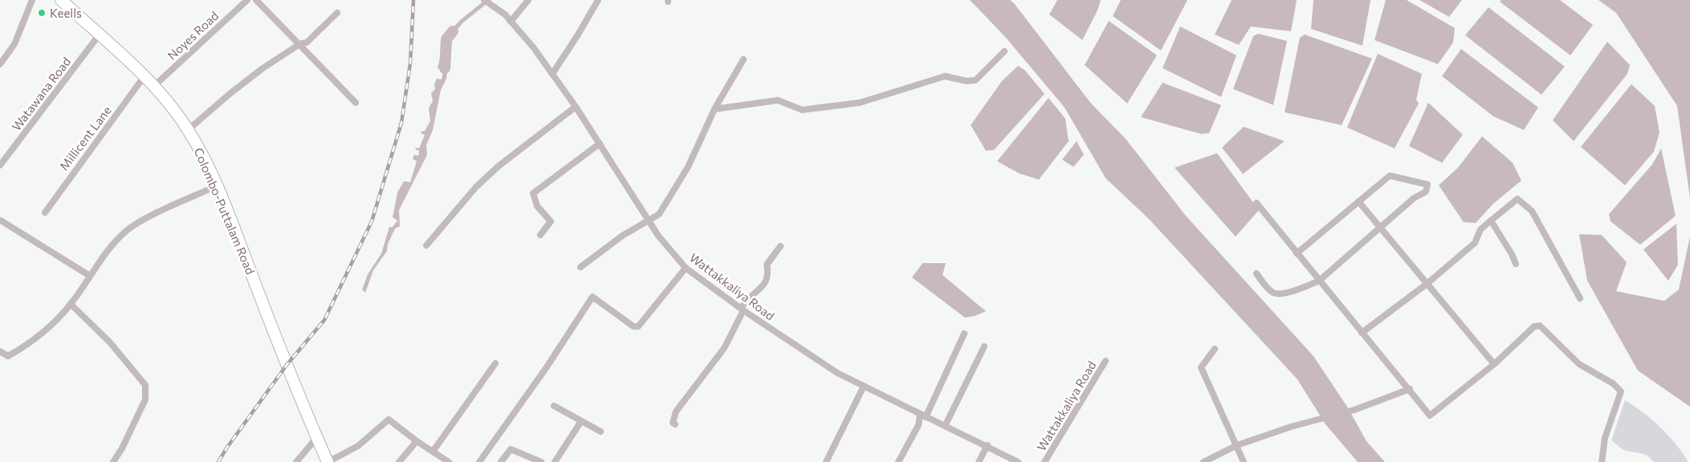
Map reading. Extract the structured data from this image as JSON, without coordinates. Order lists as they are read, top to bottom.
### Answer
{
  "streets": {
    "highway": ["Colombo-Puttalam Road"],
    "street": [
      "Noyes Road",
      "Watawana Road",
      "Millicent Lane",
      "Wattakkaliya Road"
    ]
  },
  "crossings": [
    ["Noyes Road", "Colombo-Puttalam Road"],
    ["Watawana Road", "Colombo-Puttalam Road"],
    ["Millicent Lane", "Colombo-Puttalam Road"]
  ],
  "places": ["Keells"]
}
